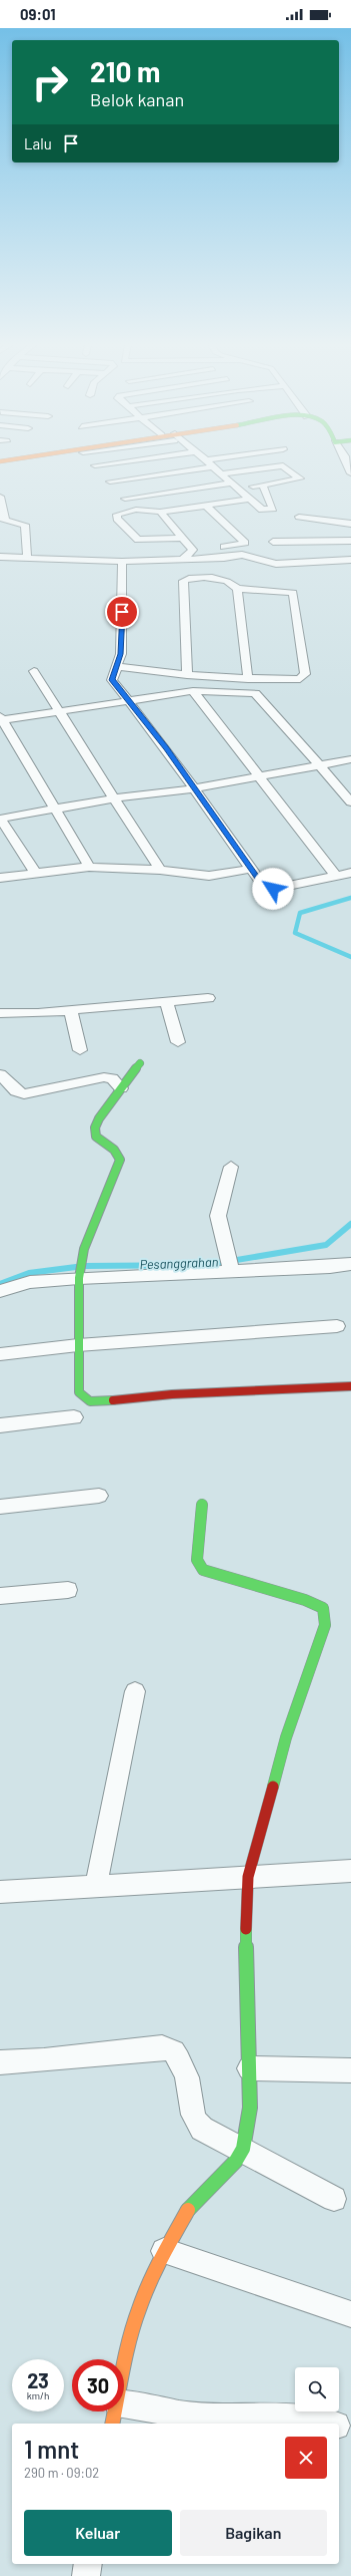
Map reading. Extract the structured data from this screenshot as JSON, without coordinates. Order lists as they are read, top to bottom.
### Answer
{
  "water": ["Pesanggrahan"],
  "page": {
    "status": "09:01",
    "turn": ["210 m", "Belok kanan"],
    "then": "Lalu",
    "speed": "23 km/h",
    "limit": "30",
    "heading": ["1 mnt", "290 m · 09:02"],
    "buttons": ["Keluar", "Bagikan"]
  }
}
